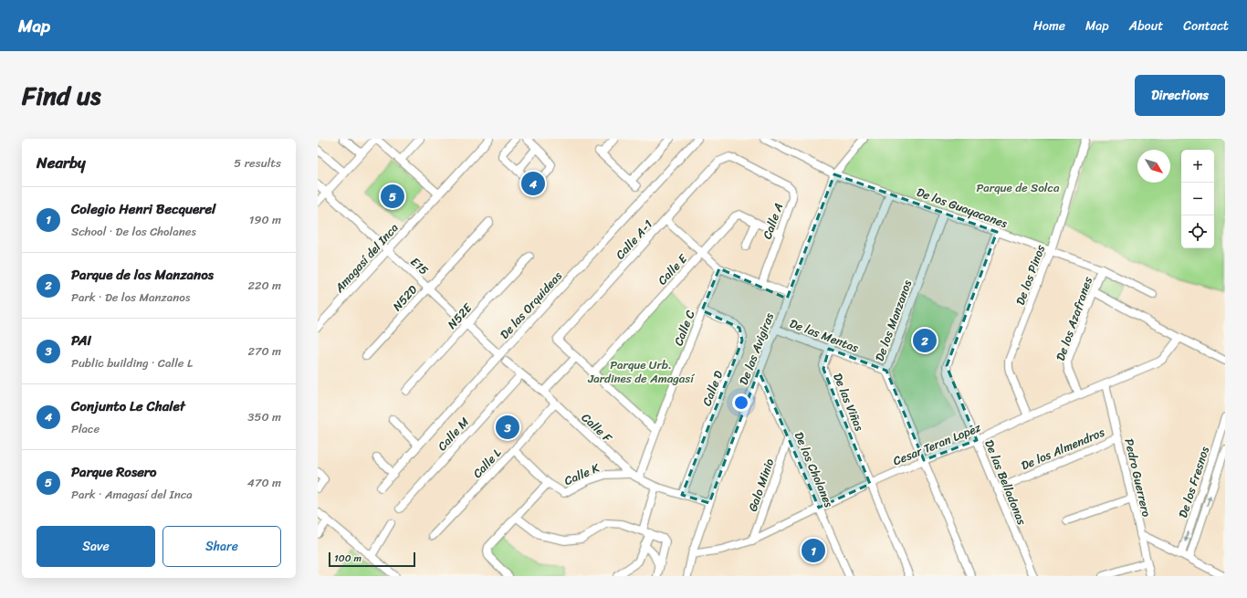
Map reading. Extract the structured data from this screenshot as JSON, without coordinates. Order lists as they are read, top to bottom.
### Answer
{
  "streets": {
    "street": [
      "De los Guayacanes",
      "Calle A",
      "Calle A-1",
      "Amagasí del Inca",
      "E15",
      "Calle E",
      "De los Pinos",
      "N52D",
      "De las Orquideas",
      "N52E",
      "De los Azafranes",
      "De los Manzanos",
      "Calle C",
      "De las Mentas",
      "De las Avigiras",
      "Calle D",
      "De las Viñas",
      "Calle F",
      "Calle M",
      "Cesar Teran Lopez",
      "De los Almendros",
      "Calle L",
      "De los Cholanes",
      "Calle K",
      "Pedro Guerrero",
      "De las Belladonas",
      "De los Fresnos",
      "Galo Minio"
    ]
  },
  "crossings": [
    ["De los Guayacanes", "De los Pinos"],
    ["De los Guayacanes", "De los Azafranes"],
    ["De los Guayacanes", "De los Manzanos"],
    ["De los Guayacanes", "De las Avigiras"],
    ["De los Guayacanes", "De las Viñas"],
    ["De los Guayacanes", "De las Belladonas"],
    ["Calle A", "Calle A-1"],
    ["Calle A", "Calle E"],
    ["Amagasí del Inca", "E15"],
    ["E15", "N52D"],
    ["E15", "De las Orquideas"],
    ["E15", "N52E"],
    ["De los Pinos", "Cesar Teran Lopez"],
    ["De los Azafranes", "Cesar Teran Lopez"],
    ["De los Manzanos", "De las Mentas"],
    ["De los Manzanos", "Cesar Teran Lopez"],
    ["Calle C", "Calle D"],
    ["Calle C", "Calle F"],
    ["De las Mentas", "De las Avigiras"],
    ["De las Mentas", "De las Viñas"],
    ["De las Avigiras", "Calle F"],
    ["De las Avigiras", "Cesar Teran Lopez"],
    ["De las Avigiras", "De los Cholanes"],
    ["Calle D", "Calle F"],
    ["De las Viñas", "Cesar Teran Lopez"],
    ["Calle F", "Calle M"],
    ["Calle F", "Calle L"],
    ["Calle F", "Calle K"],
    ["Cesar Teran Lopez", "De los Cholanes"],
    ["Cesar Teran Lopez", "Pedro Guerrero"],
    ["Cesar Teran Lopez", "De las Belladonas"],
    ["Cesar Teran Lopez", "Galo Minio"],
    ["De los Almendros", "Pedro Guerrero"],
    ["De los Almendros", "De las Belladonas"],
    ["Calle L", "Calle K"],
    ["De los Cholanes", "Galo Minio"]
  ],
  "parks": ["Parque de Solca", "Parque Urb. Jardines de Amagasí"],
  "scale_bar": "100 m",
  "north": "bottom right",
  "page": {
    "header": "Map",
    "nav": [
      "Home",
      "Map",
      "About",
      "Contact"
    ],
    "title": "Find us",
    "buttons": [
      "Directions",
      ["Save", "Share"]
    ],
    "heading": ["Nearby", "5 results"],
    "map_buttons": ["+", "−"],
    "pins": [
      "4",
      "5",
      "2",
      "3",
      "1"
    ],
    "list": [
      {
        "mark": "1",
        "name": "Colegio Henri Becquerel",
        "note": "School · De los Cholanes",
        "value": "190 m"
      },
      {
        "mark": "2",
        "name": "Parque de los Manzanos",
        "note": "Park · De los Manzanos",
        "value": "220 m"
      },
      {
        "mark": "3",
        "name": "PAI",
        "note": "Public building · Calle L",
        "value": "270 m"
      },
      {
        "mark": "4",
        "name": "Conjunto Le Chalet",
        "note": "Place",
        "value": "350 m"
      },
      {
        "mark": "5",
        "name": "Parque Rosero",
        "note": "Park · Amagasí del Inca",
        "value": "470 m"
      }
    ],
    "scale": "100 m"
  }
}
